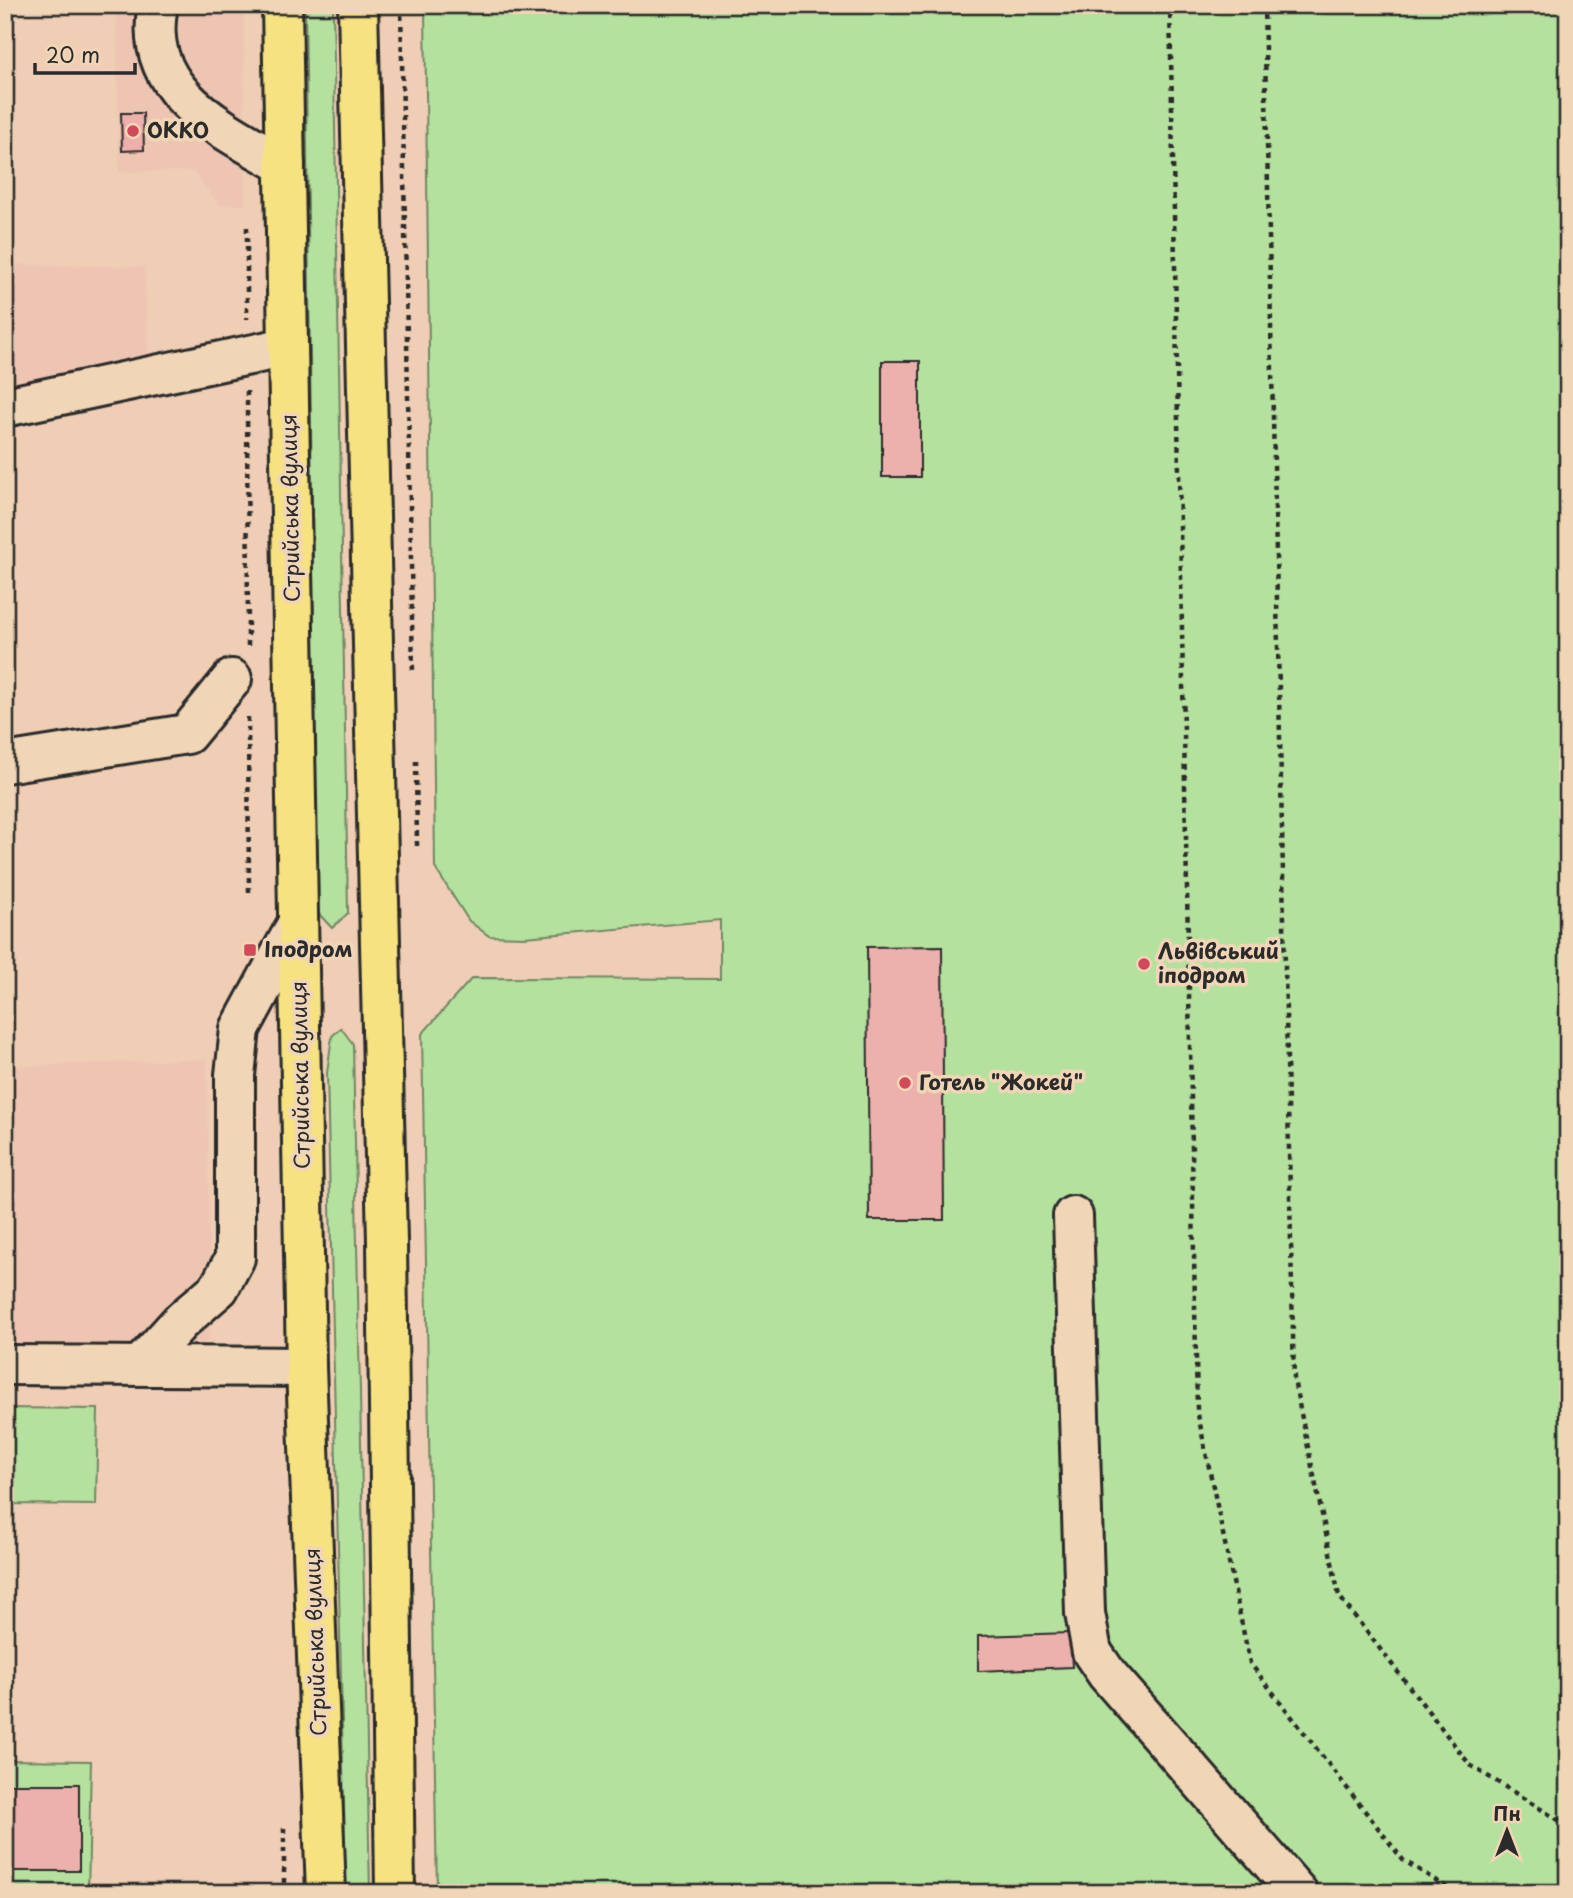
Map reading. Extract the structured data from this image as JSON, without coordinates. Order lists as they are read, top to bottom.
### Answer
{
  "streets": {
    "main road": ["Стрийська вулиця"]
  },
  "places": {
    "other": ["ОККО", "Львівський іподром", "Готель \"Жокей\""],
    "transit": ["Іподром"]
  },
  "scale_bar": "20 m",
  "north": "top"
}
